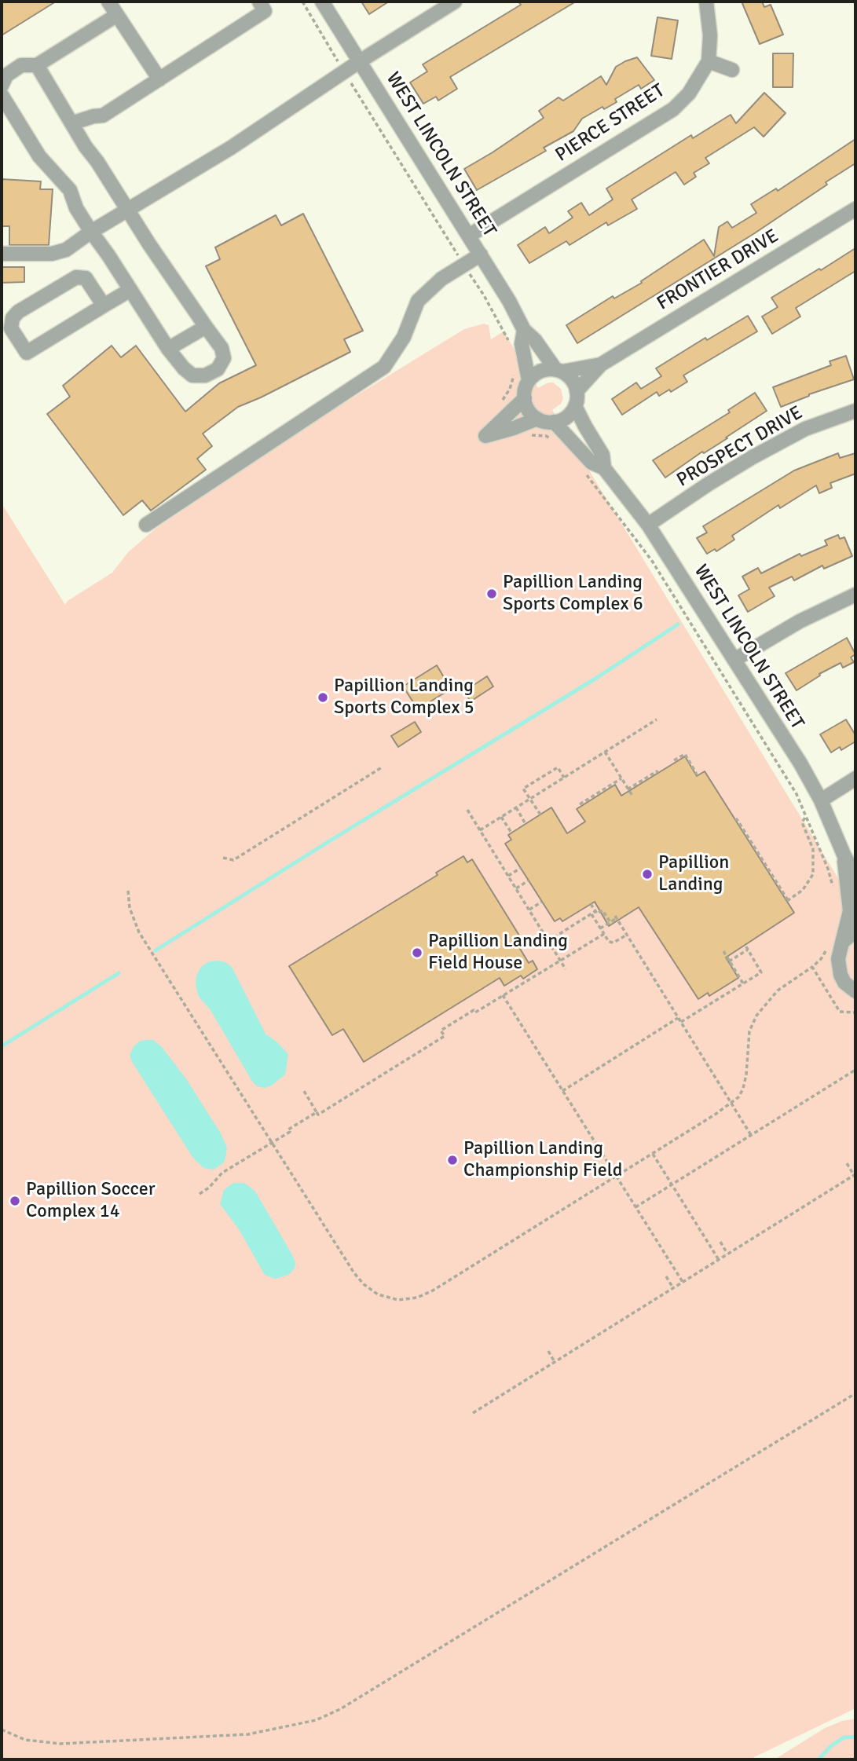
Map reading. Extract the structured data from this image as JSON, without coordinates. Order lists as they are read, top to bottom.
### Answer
{
  "streets": {
    "street": [
      "PIERCE STREET",
      "WEST LINCOLN STREET",
      "FRONTIER DRIVE",
      "PROSPECT DRIVE"
    ]
  },
  "crossings": [
    ["PIERCE STREET", "WEST LINCOLN STREET"],
    ["WEST LINCOLN STREET", "FRONTIER DRIVE"],
    ["WEST LINCOLN STREET", "PROSPECT DRIVE"]
  ],
  "places": [
    "Papillion Landing Sports Complex 6",
    "Papillion Landing Sports Complex 5",
    "Papillion Landing",
    "Papillion Landing Field House",
    "Papillion Landing Championship Field",
    "Papillion Soccer Complex 14"
  ]
}
